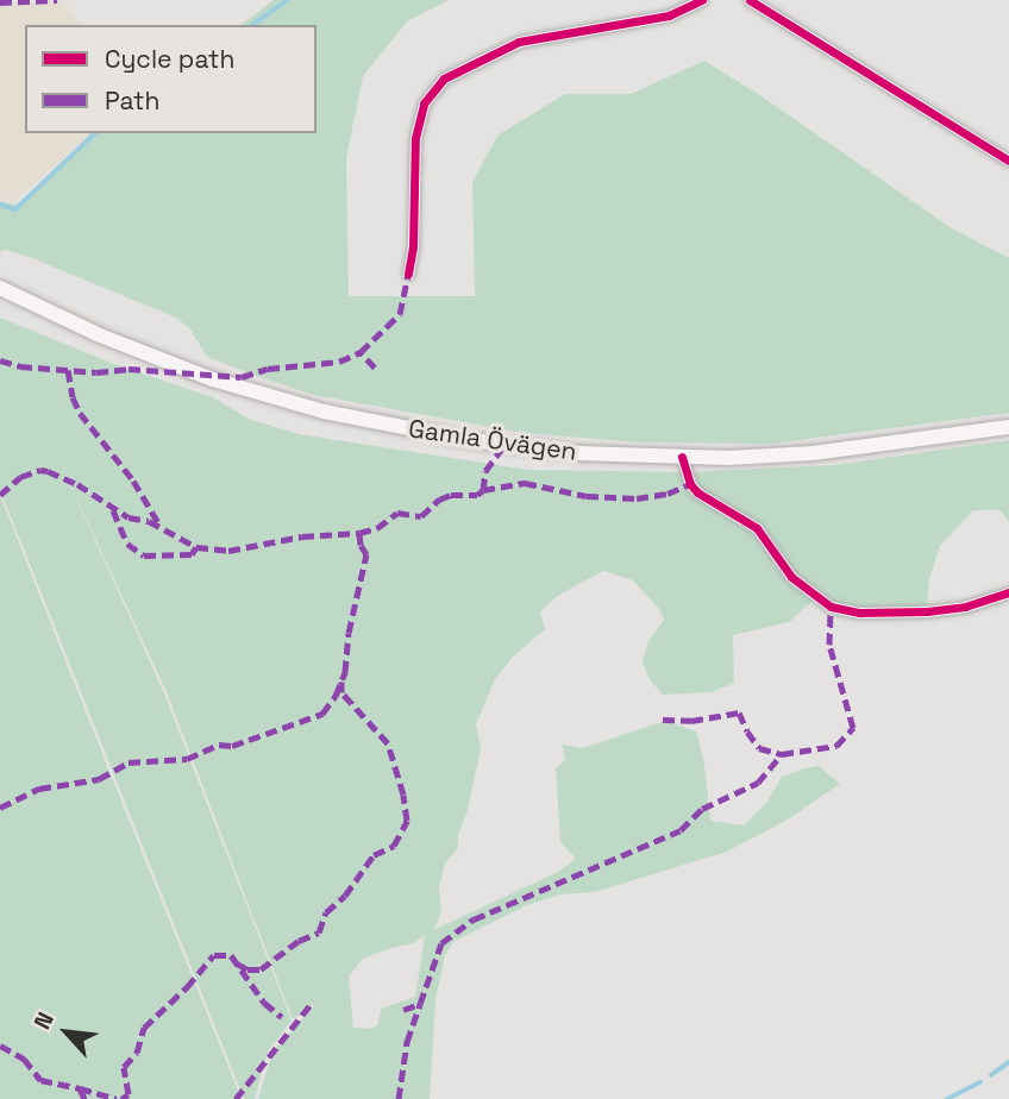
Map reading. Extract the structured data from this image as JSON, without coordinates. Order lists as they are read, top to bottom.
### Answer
{
  "streets": {
    "main road": ["Gamla Övägen"]
  },
  "legend": ["Cycle path", "Path"],
  "north": "top left"
}
